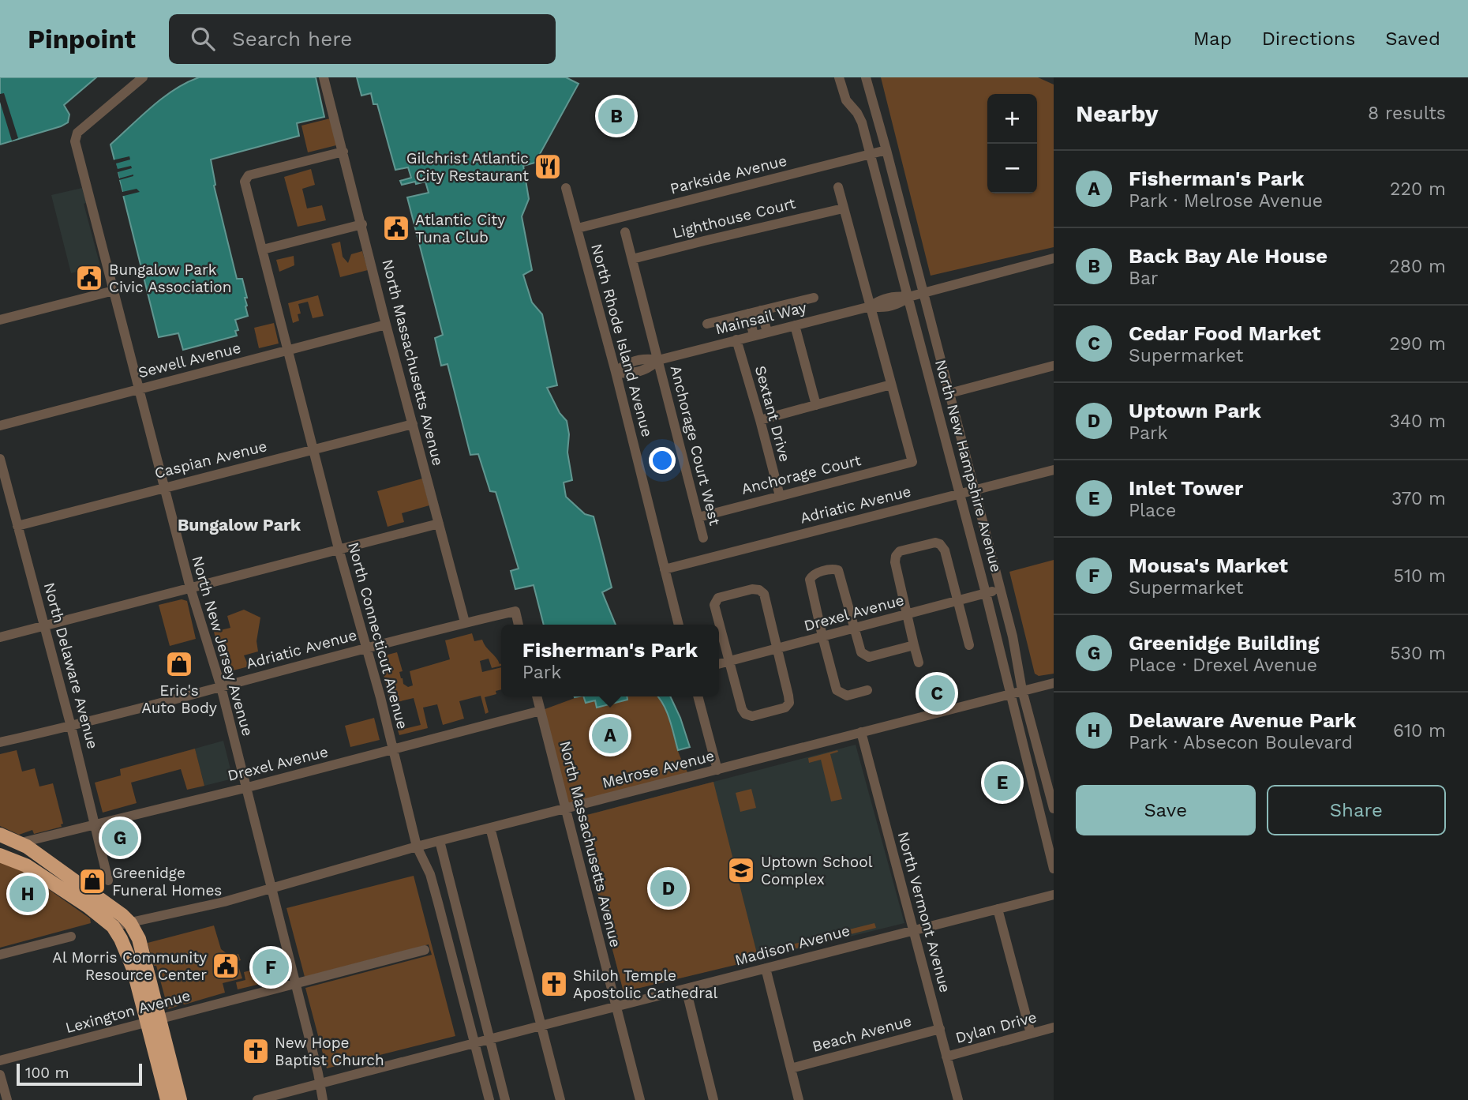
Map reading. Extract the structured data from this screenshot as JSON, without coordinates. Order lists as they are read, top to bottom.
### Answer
{
  "streets": {
    "street": [
      "Parkside Avenue",
      "Lighthouse Court",
      "Mainsail Way",
      "North Rhode Island Avenue",
      "Sewell Avenue",
      "North Massachusetts Avenue",
      "Sextant Drive",
      "Anchorage Court West",
      "Caspian Avenue",
      "North New Hampshire Avenue",
      "Anchorage Court",
      "Adriatic Avenue",
      "Drexel Avenue",
      "North Connecticut Avenue",
      "North New Jersey Avenue",
      "North Delaware Avenue",
      "Melrose Avenue",
      "North Vermont Avenue",
      "Madison Avenue",
      "Lexington Avenue",
      "Dylan Drive",
      "Beach Avenue"
    ]
  },
  "crossings": [
    ["Parkside Avenue", "North Rhode Island Avenue"],
    ["Parkside Avenue", "North New Hampshire Avenue"],
    ["Lighthouse Court", "Anchorage Court West"],
    ["Mainsail Way", "North Rhode Island Avenue"],
    ["Mainsail Way", "Sextant Drive"],
    ["Mainsail Way", "Anchorage Court West"],
    ["Mainsail Way", "North New Hampshire Avenue"],
    ["North Rhode Island Avenue", "Adriatic Avenue"],
    ["Sewell Avenue", "North Massachusetts Avenue"],
    ["Sewell Avenue", "North Connecticut Avenue"],
    ["Sewell Avenue", "North New Jersey Avenue"],
    ["North Massachusetts Avenue", "Caspian Avenue"],
    ["North Massachusetts Avenue", "Adriatic Avenue"],
    ["North Massachusetts Avenue", "Drexel Avenue"],
    ["North Massachusetts Avenue", "North Connecticut Avenue"],
    ["North Massachusetts Avenue", "Melrose Avenue"],
    ["North Massachusetts Avenue", "Madison Avenue"],
    ["Sextant Drive", "Anchorage Court"],
    ["Anchorage Court West", "Anchorage Court"],
    ["Caspian Avenue", "North Connecticut Avenue"],
    ["Caspian Avenue", "North New Jersey Avenue"],
    ["Caspian Avenue", "North Delaware Avenue"],
    ["North New Hampshire Avenue", "Adriatic Avenue"],
    ["North New Hampshire Avenue", "Drexel Avenue"],
    ["North New Hampshire Avenue", "Melrose Avenue"],
    ["Adriatic Avenue", "North Connecticut Avenue"],
    ["Adriatic Avenue", "North New Jersey Avenue"],
    ["Adriatic Avenue", "North Delaware Avenue"],
    ["Drexel Avenue", "North Connecticut Avenue"],
    ["Drexel Avenue", "North New Jersey Avenue"],
    ["Drexel Avenue", "North Delaware Avenue"],
    ["North Connecticut Avenue", "Melrose Avenue"],
    ["North Connecticut Avenue", "Madison Avenue"],
    ["North New Jersey Avenue", "Melrose Avenue"],
    ["North New Jersey Avenue", "Madison Avenue"],
    ["North New Jersey Avenue", "Lexington Avenue"],
    ["Melrose Avenue", "North Vermont Avenue"],
    ["North Vermont Avenue", "Madison Avenue"],
    ["North Vermont Avenue", "Dylan Drive"],
    ["North Vermont Avenue", "Beach Avenue"]
  ],
  "districts": ["Bungalow Park"],
  "places": {
    "restaurant": ["Gilchrist Atlantic City Restaurant"],
    "public building": ["Atlantic City Tuna Club", "Bungalow Park Civic Association", "Al Morris Community Resource Center"],
    "shop": ["Eric's Auto Body", "Greenidge Funeral Homes"],
    "school or university": ["Uptown School Complex"],
    "church": ["Shiloh Temple Apostolic Cathedral", "New Hope Baptist Church"]
  },
  "scale_bar": "100 m",
  "page": {
    "header": "Pinpoint",
    "search": "Search here",
    "nav": ["Map", "Directions", "Saved"],
    "heading": ["Nearby", "8 results"],
    "map_buttons": ["+", "−"],
    "pins": [
      "B",
      "C",
      "A",
      "E",
      "G",
      "D",
      "H",
      "F"
    ],
    "list": [
      {
        "mark": "A",
        "name": "Fisherman's Park",
        "note": "Park · Melrose Avenue",
        "value": "220 m"
      },
      {
        "mark": "B",
        "name": "Back Bay Ale House",
        "note": "Bar",
        "value": "280 m"
      },
      {
        "mark": "C",
        "name": "Cedar Food Market",
        "note": "Supermarket",
        "value": "290 m"
      },
      {
        "mark": "D",
        "name": "Uptown Park",
        "note": "Park",
        "value": "340 m"
      },
      {
        "mark": "E",
        "name": "Inlet Tower",
        "note": "Place",
        "value": "370 m"
      },
      {
        "mark": "F",
        "name": "Mousa's Market",
        "note": "Supermarket",
        "value": "510 m"
      },
      {
        "mark": "G",
        "name": "Greenidge Building",
        "note": "Place · Drexel Avenue",
        "value": "530 m"
      },
      {
        "mark": "H",
        "name": "Delaware Avenue Park",
        "note": "Park · Absecon Boulevard",
        "value": "610 m"
      }
    ],
    "popup": ["Fisherman's Park", "Park"],
    "buttons": ["Save", "Share"],
    "scale": "100 m"
  }
}
